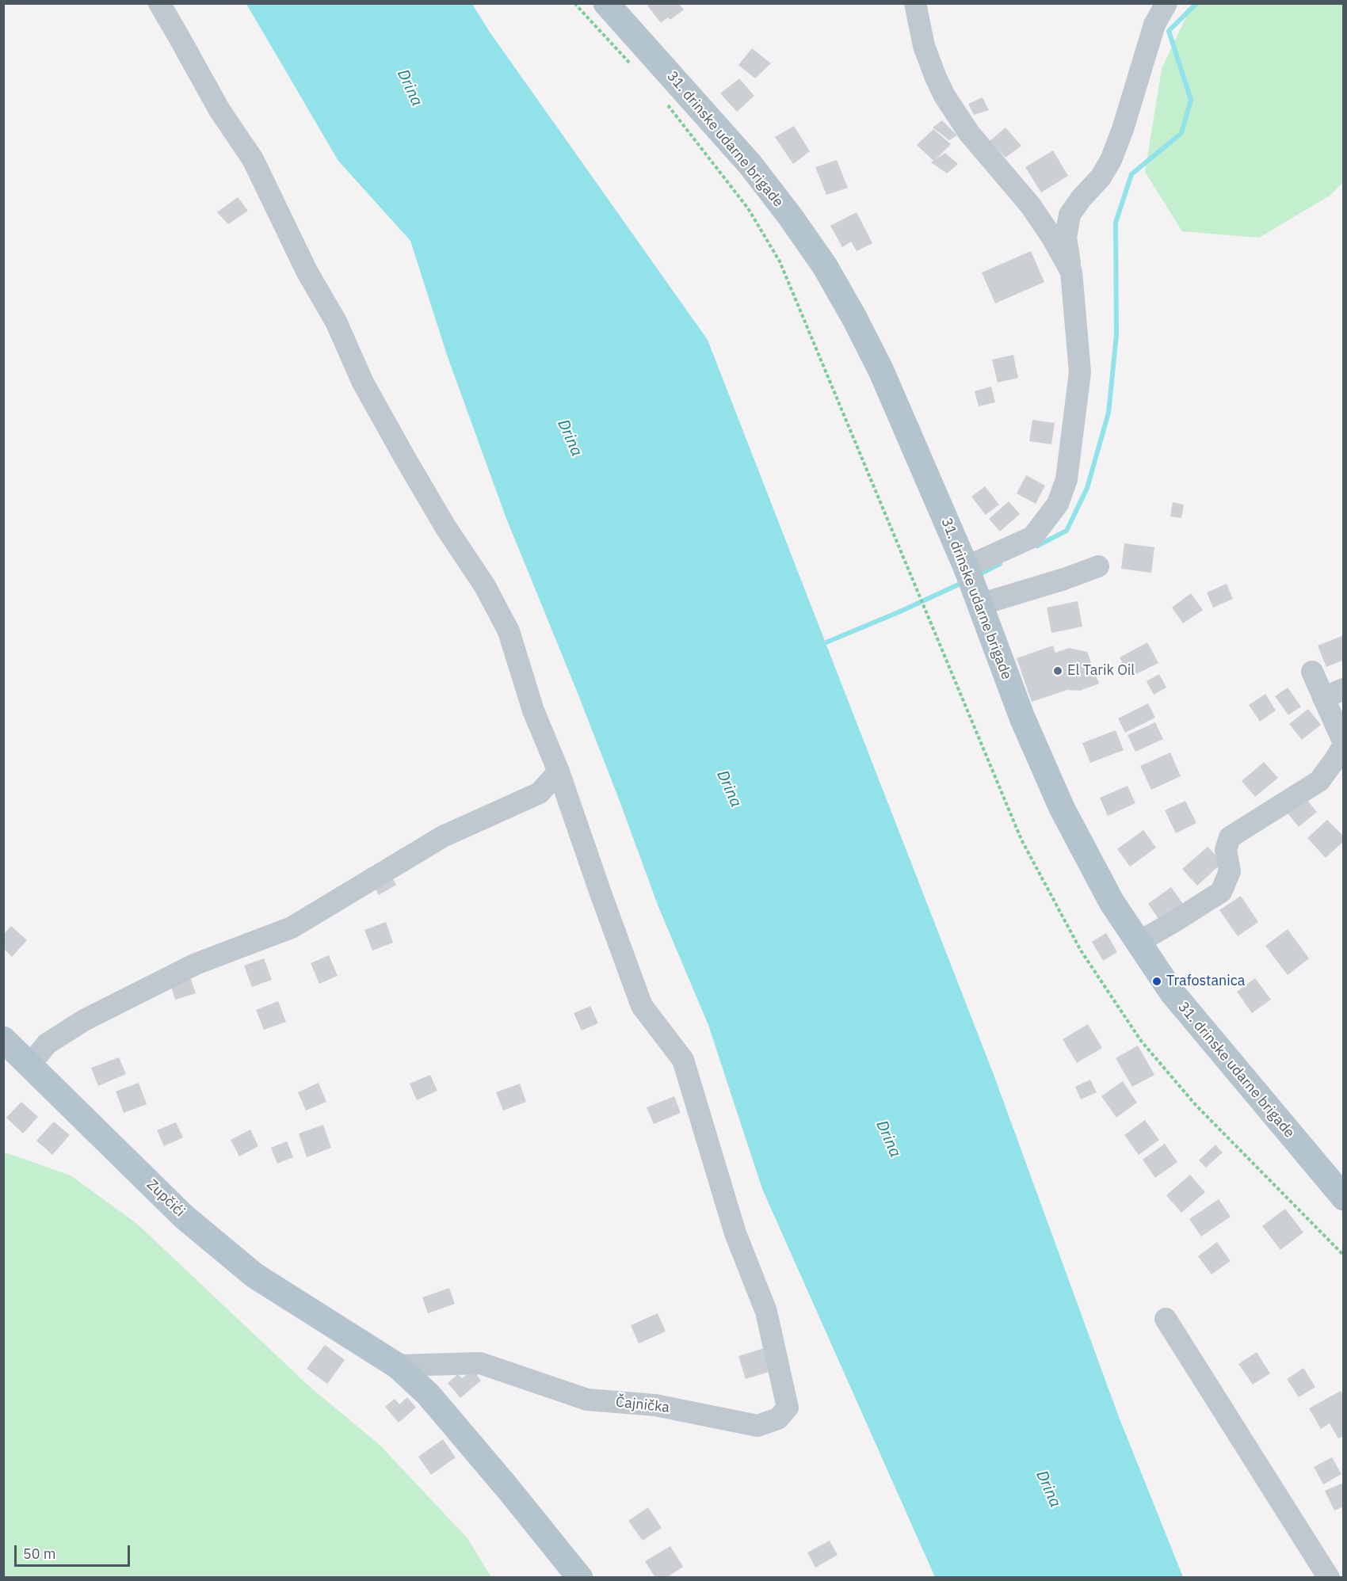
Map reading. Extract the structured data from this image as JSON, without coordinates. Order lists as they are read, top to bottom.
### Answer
{
  "streets": {
    "main road": ["31. drinske udarne brigade", "Zupčići"],
    "street": ["Čajnička"]
  },
  "crossings": [
    ["Zupčići", "Čajnička"]
  ],
  "water": ["Drina"],
  "places": ["El Tarik Oil", "Trafostanica"],
  "scale_bar": "50 m"
}
